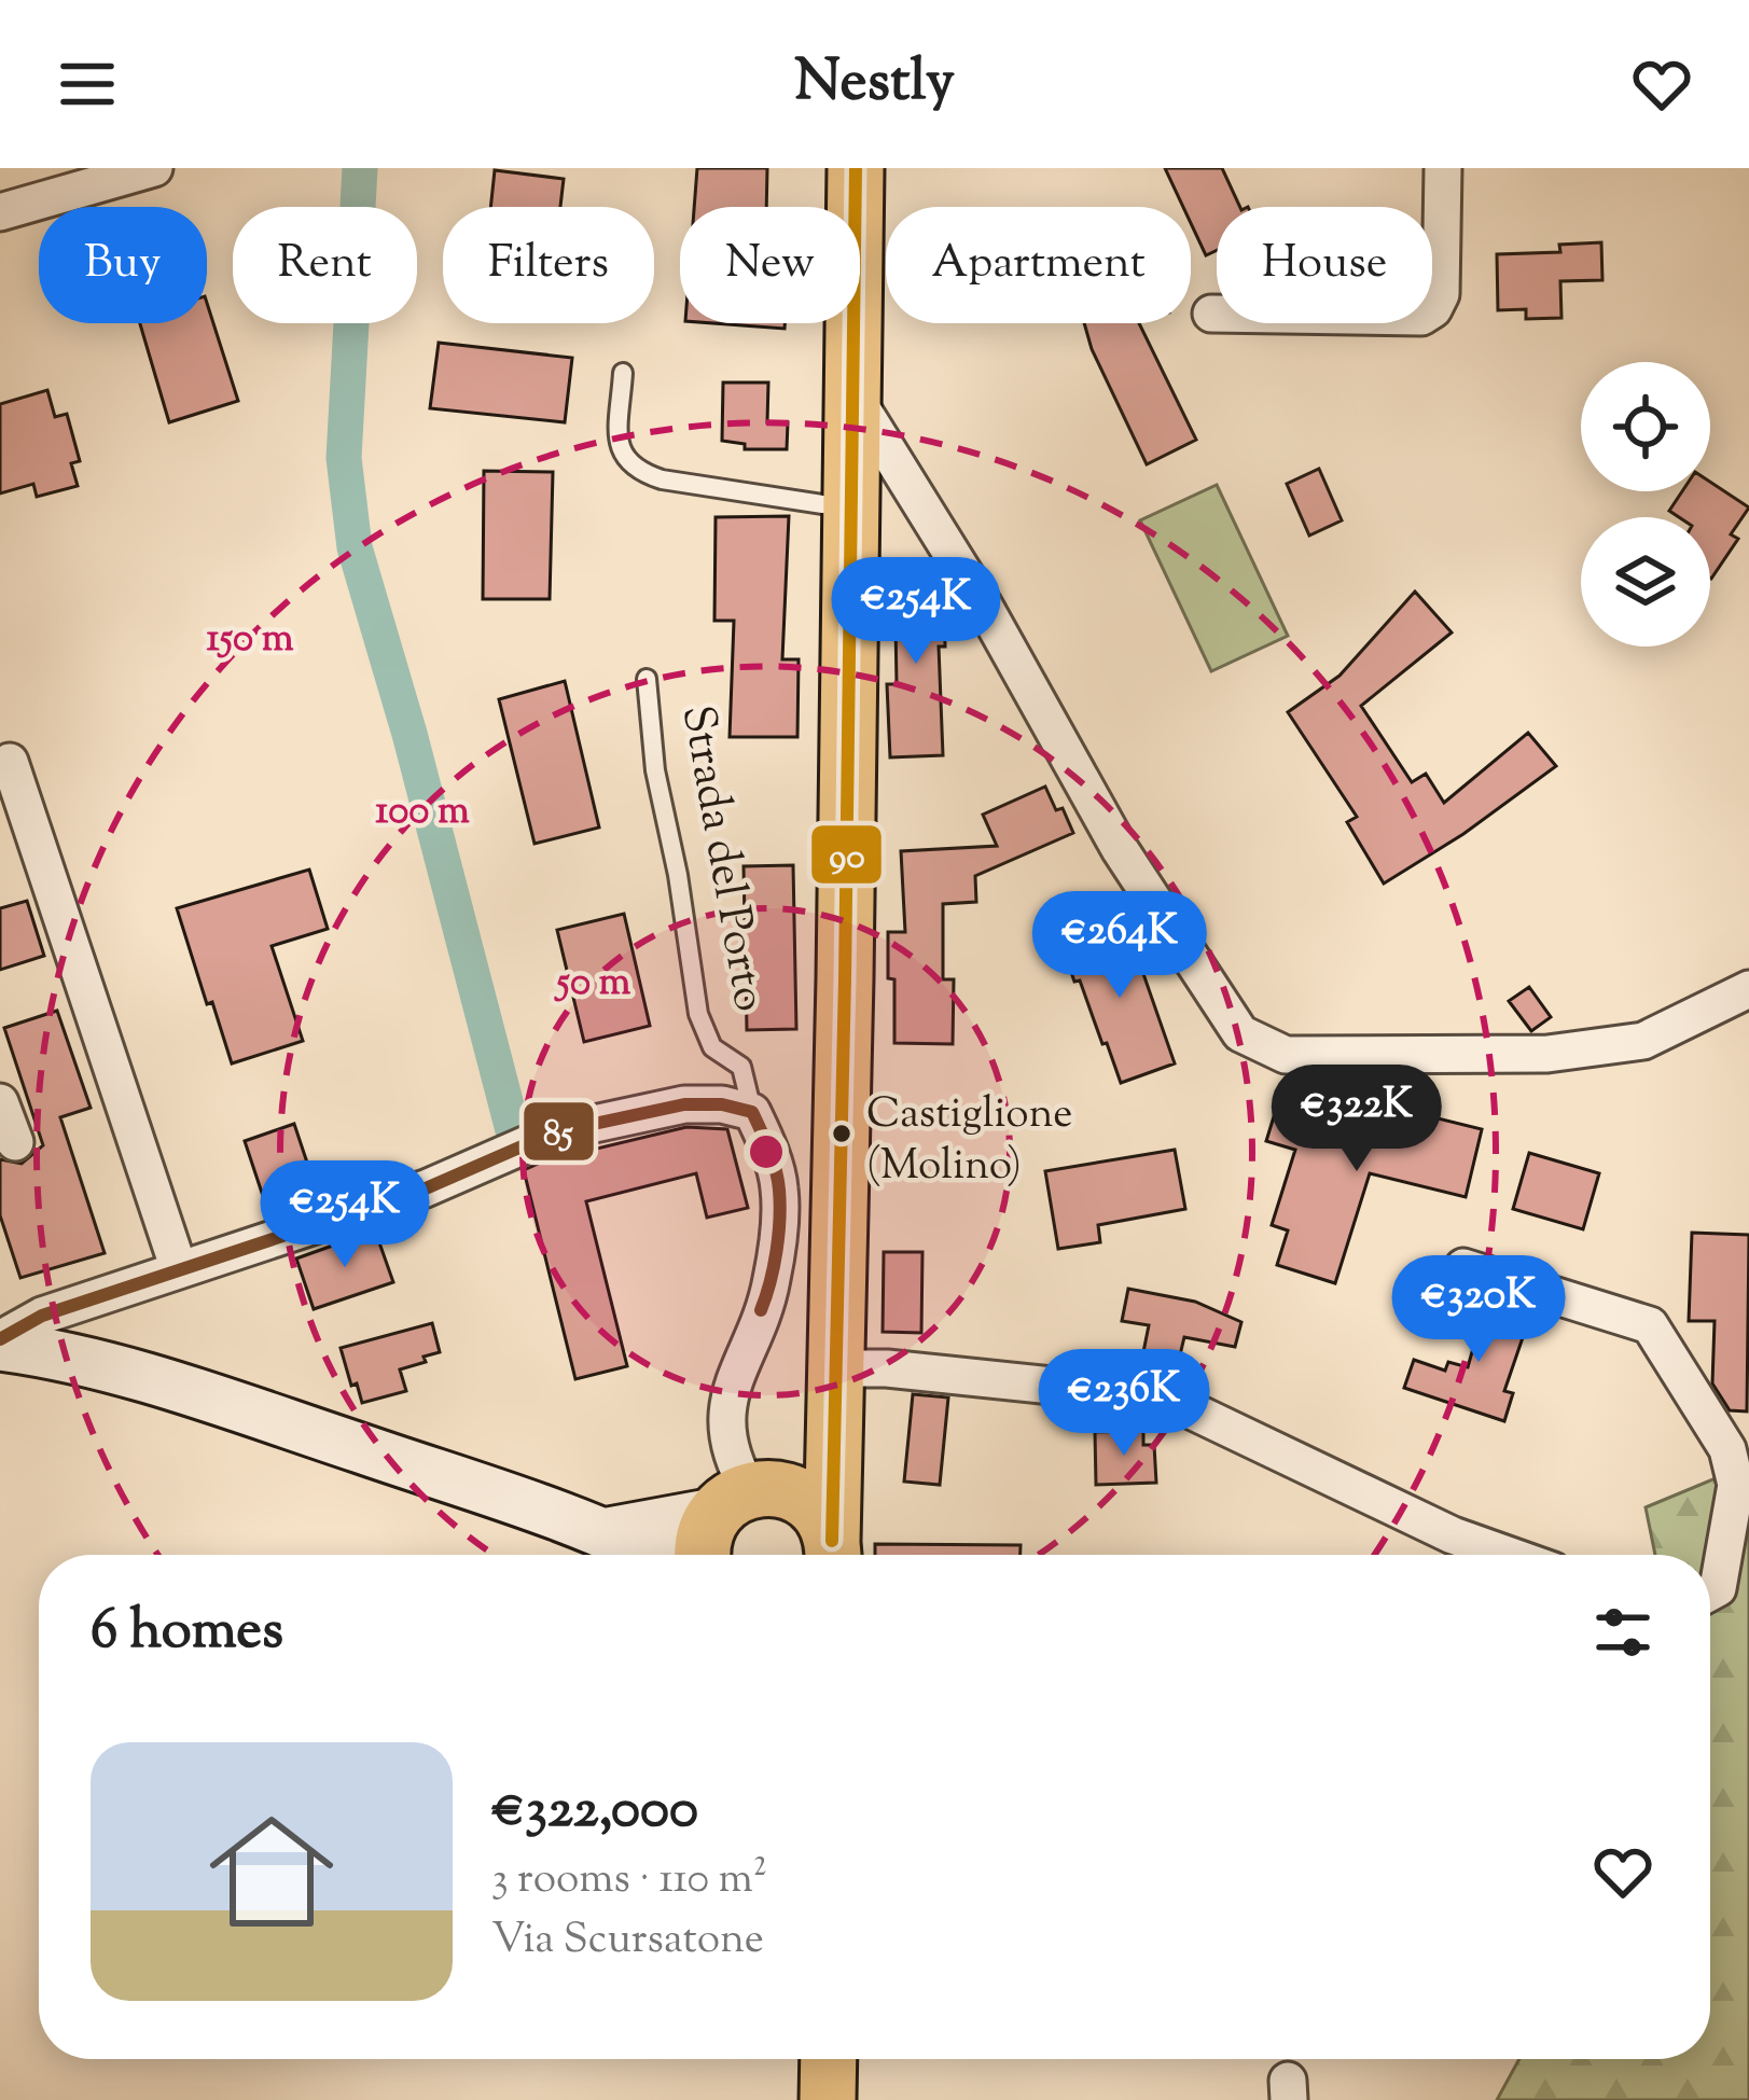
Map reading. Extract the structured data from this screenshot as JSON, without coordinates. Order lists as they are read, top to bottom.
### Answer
{
  "streets": {
    "street": ["Strada del Porto"]
  },
  "places": ["Castiglione (Molino)"],
  "lines": ["transit line 90", "transit line 85"],
  "page": {
    "header": "Nestly",
    "chip": [
      "Buy",
      "Rent",
      "Filters",
      "New",
      "Apartment",
      "House"
    ],
    "price": [
      "€254K",
      "€264K",
      "€322K",
      "€254K",
      "€320K",
      "€236K"
    ],
    "heading": "6 homes",
    "list": [
      {
        "name": "€322,000",
        "note": "3 rooms · 110 m² · Via Scursatone"
      }
    ]
  },
  "rings": ["150 m", "100 m", "50 m"]
}
